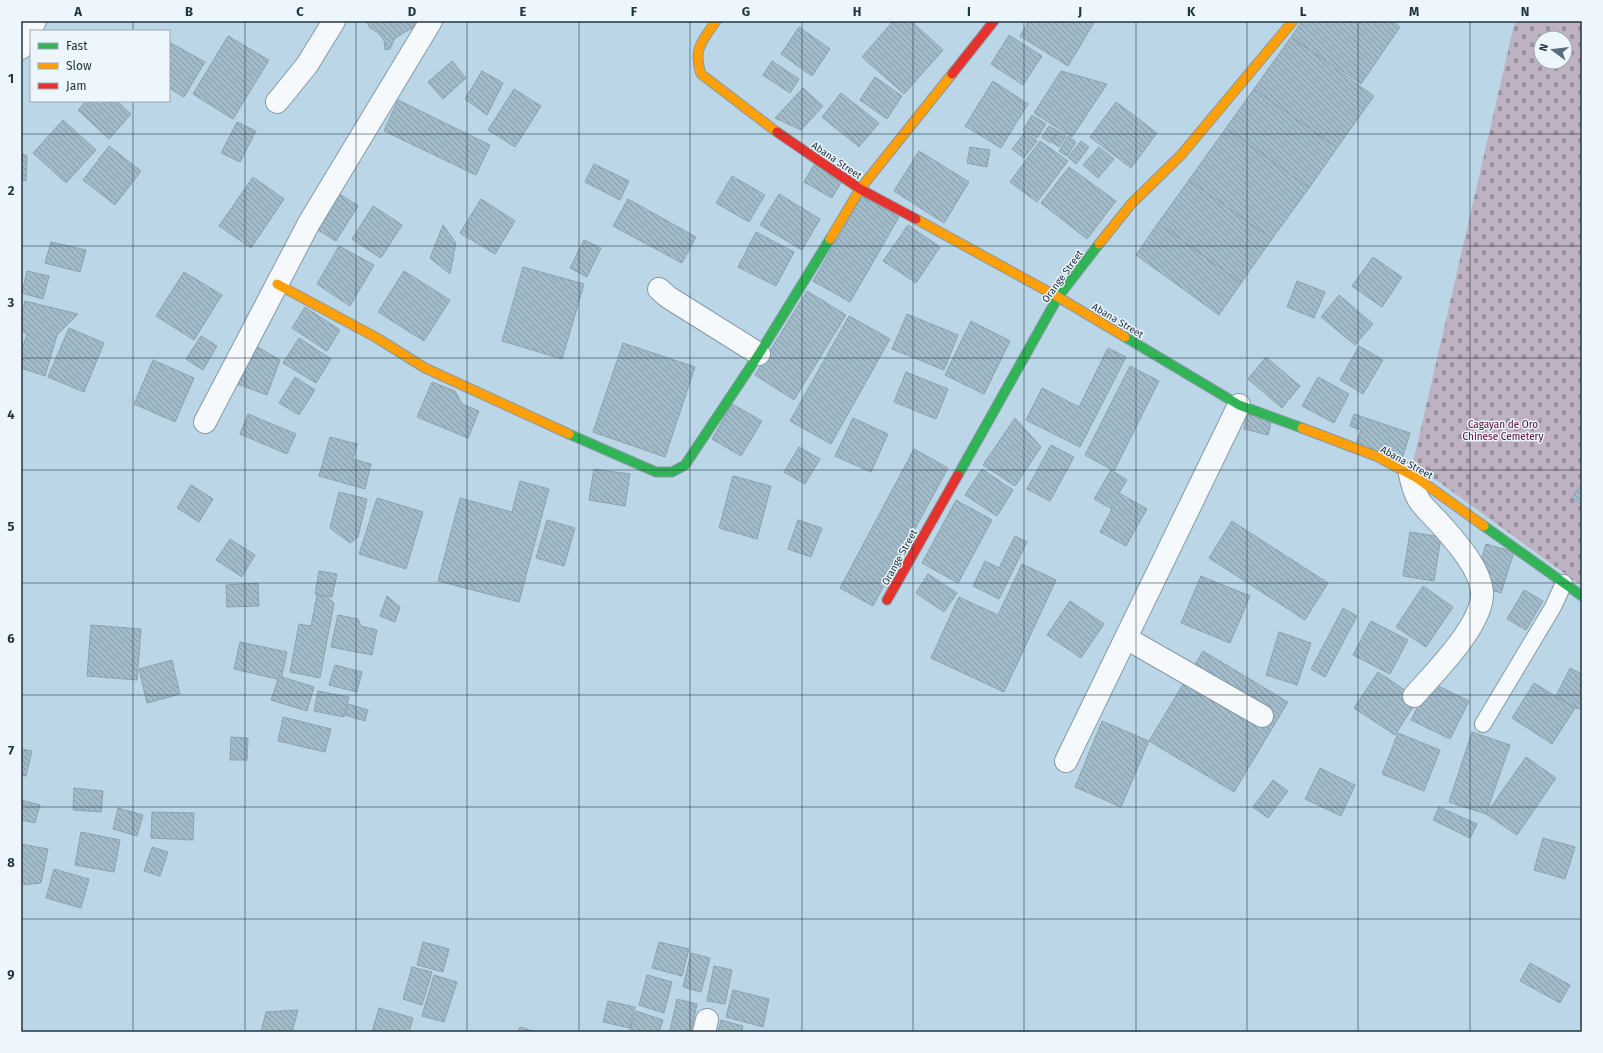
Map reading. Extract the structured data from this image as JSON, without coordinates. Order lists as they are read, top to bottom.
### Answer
{
  "streets": {
    "street": ["Abana Street", "Orange Street"]
  },
  "crossings": [
    ["Abana Street", "Orange Street"]
  ],
  "parks": ["Cagayan de Oro Chinese Cemetery"],
  "legend": ["Fast", "Slow", "Jam"],
  "north": "left",
  "grid": {
    "columns": [
      "A",
      "B",
      "C",
      "D",
      "E",
      "F",
      "G",
      "H",
      "I",
      "J",
      "K",
      "L",
      "M",
      "N"
    ],
    "rows": [
      "1",
      "2",
      "3",
      "4",
      "5",
      "6",
      "7",
      "8",
      "9"
    ]
  }
}
